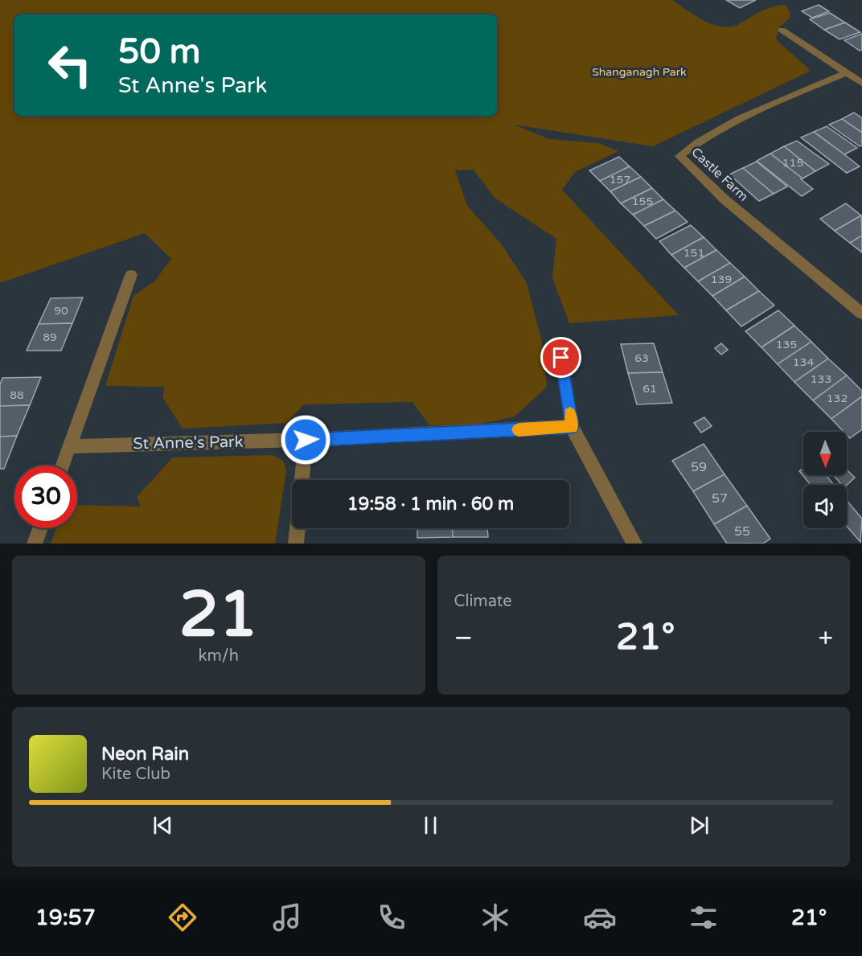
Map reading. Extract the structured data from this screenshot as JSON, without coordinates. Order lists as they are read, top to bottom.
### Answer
{
  "streets": {
    "street": ["Castle Farm", "St Anne's Park"]
  },
  "parks": ["Shanganagh Park"],
  "house_numbers": [
    "115",
    "157",
    "155",
    "151",
    "139",
    "90",
    "89",
    "135",
    "63",
    "134",
    "133",
    "61",
    "88",
    "132",
    "59",
    "57",
    "55"
  ],
  "north": "bottom",
  "page": {
    "turn": ["50 m", "St Anne's Park"],
    "limit": "30",
    "trip": "19:58 · 1 min · 60 m",
    "tile": [
      ["21", "km/h"],
      "Climate"
    ],
    "heat": ["−", "21°", "+"],
    "song": ["Neon Rain", "Kite Club"],
    "tabs": ["19:57", "21°"]
  }
}
